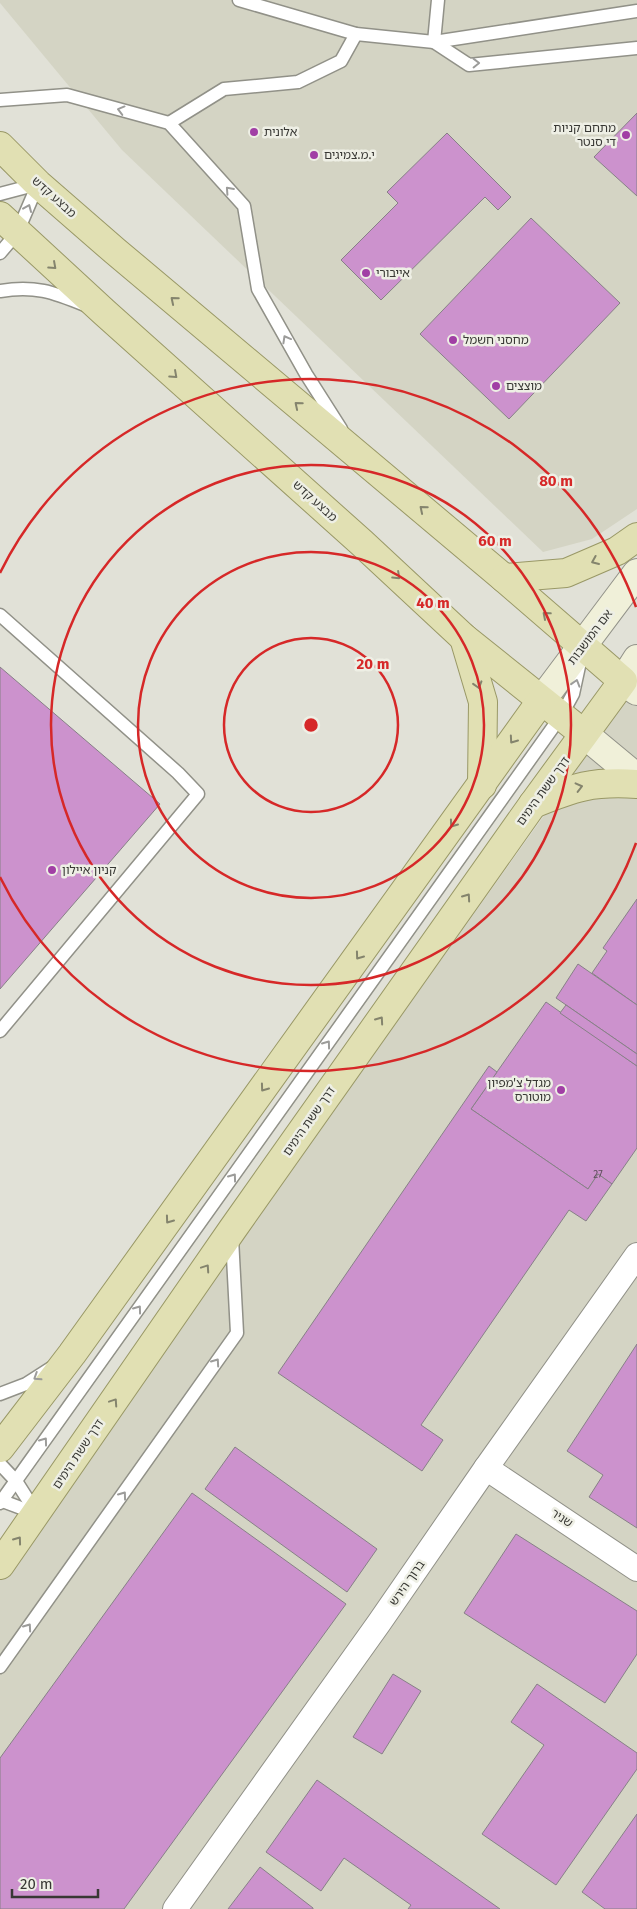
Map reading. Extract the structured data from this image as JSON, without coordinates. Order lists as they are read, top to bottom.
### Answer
{
  "streets": {
    "main road": ["מבצע קדש", "אם המושבות", "דרך ששת הימים"],
    "street": ["שניר", "ברוך הירש"]
  },
  "crossings": [
    ["מבצע קדש", "אם המושבות"],
    ["מבצע קדש", "דרך ששת הימים"],
    ["שניר", "ברוך הירש"]
  ],
  "places": [
    "אלונית",
    "מתחם קניות די סנטר",
    "י.מ.צמיגים",
    "אייבורי",
    "מחסני חשמל",
    "מוצצים",
    "קניון איילון",
    "מגדל צ'מפיון מוטורס"
  ],
  "house_numbers": ["27"],
  "scale_bar": "20 m",
  "rings": [
    "80 m",
    "60 m",
    "40 m",
    "20 m"
  ]
}
